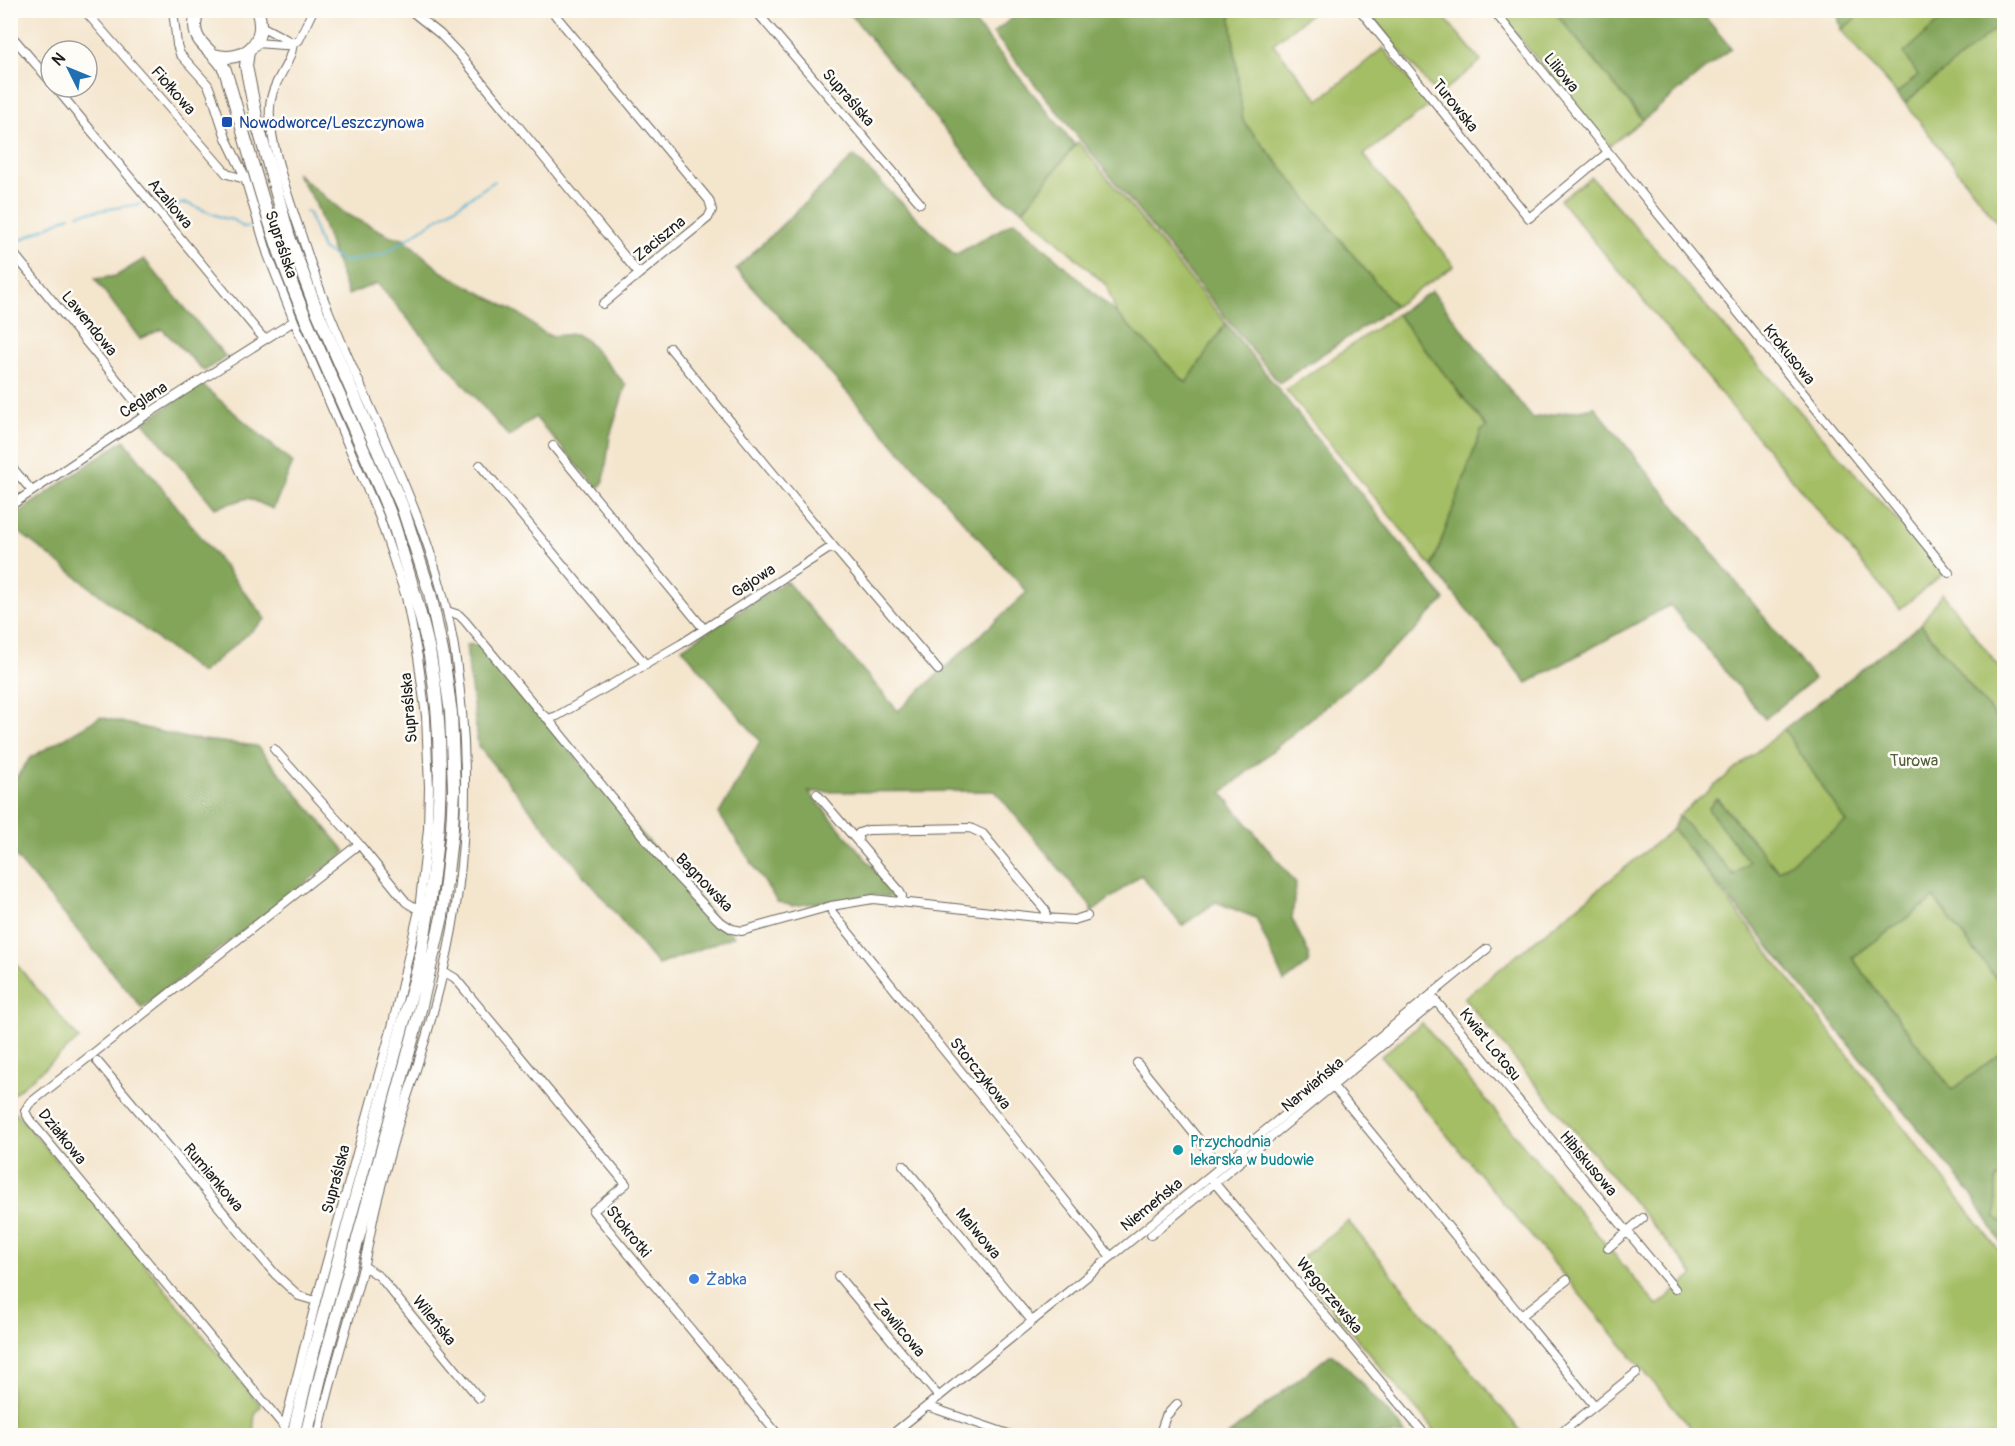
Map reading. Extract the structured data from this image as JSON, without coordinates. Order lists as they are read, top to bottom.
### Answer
{
  "streets": {
    "street": [
      "Liliowa",
      "Fiołkowa",
      "Supraślska",
      "Turowska",
      "Azaliowa",
      "Zaciszna",
      "Lawendowa",
      "Krokusowa",
      "Ceglana",
      "Gajowa",
      "Bagnowska",
      "Kwiat Lotosu",
      "Storczykowa",
      "Narwiańska",
      "Działkowa",
      "Hibiskusowa",
      "Rumiankowa",
      "Niemeńska",
      "Stokrotki",
      "Malwowa",
      "Węgorzewska",
      "Wileńska",
      "Zawilcowa"
    ]
  },
  "crossings": [
    ["Liliowa", "Turowska"],
    ["Liliowa", "Krokusowa"],
    ["Fiołkowa", "Supraślska"],
    ["Supraślska", "Ceglana"],
    ["Supraślska", "Bagnowska"],
    ["Supraślska", "Działkowa"],
    ["Supraślska", "Rumiankowa"],
    ["Supraślska", "Stokrotki"],
    ["Supraślska", "Wileńska"],
    ["Turowska", "Krokusowa"],
    ["Azaliowa", "Ceglana"],
    ["Lawendowa", "Ceglana"],
    ["Gajowa", "Bagnowska"],
    ["Bagnowska", "Storczykowa"],
    ["Kwiat Lotosu", "Hibiskusowa"],
    ["Kwiat Lotosu", "Niemeńska"],
    ["Storczykowa", "Niemeńska"],
    ["Narwiańska", "Niemeńska"],
    ["Narwiańska", "Węgorzewska"],
    ["Niemeńska", "Malwowa"],
    ["Niemeńska", "Węgorzewska"],
    ["Niemeńska", "Zawilcowa"]
  ],
  "parks": ["Turowa"],
  "places": {
    "transit": ["Nowodworce/Leszczynowa"],
    "other": ["Przychodnia lekarska w budowie", "Żabka"]
  },
  "north": "top left"
}
